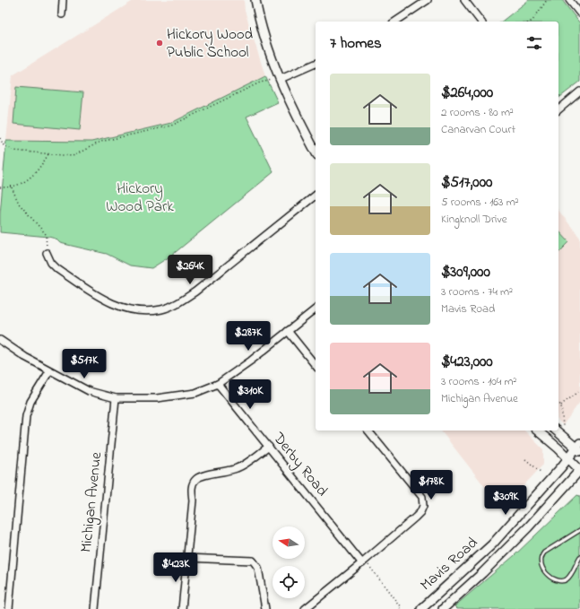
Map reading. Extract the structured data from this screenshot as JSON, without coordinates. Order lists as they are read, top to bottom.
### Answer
{
  "streets": {
    "main road": ["Mavis Road"],
    "street": ["Derby Road", "Michigan Avenue"]
  },
  "parks": ["Hickory Wood Park"],
  "places": ["Hickory Wood Public School"],
  "north": "left",
  "page": {
    "heading": "7 homes",
    "list": [
      {
        "name": "$264,000",
        "note": "2 rooms · 80 m² · Canarvan Court"
      },
      {
        "name": "$517,000",
        "note": "5 rooms · 163 m² · Kingknoll Drive"
      },
      {
        "name": "$309,000",
        "note": "3 rooms · 74 m² · Mavis Road"
      },
      {
        "name": "$423,000",
        "note": "3 rooms · 104 m² · Michigan Avenue"
      }
    ],
    "price": [
      "$264K",
      "$287K",
      "$517K",
      "$310K",
      "$178K",
      "$309K",
      "$423K"
    ]
  }
}
